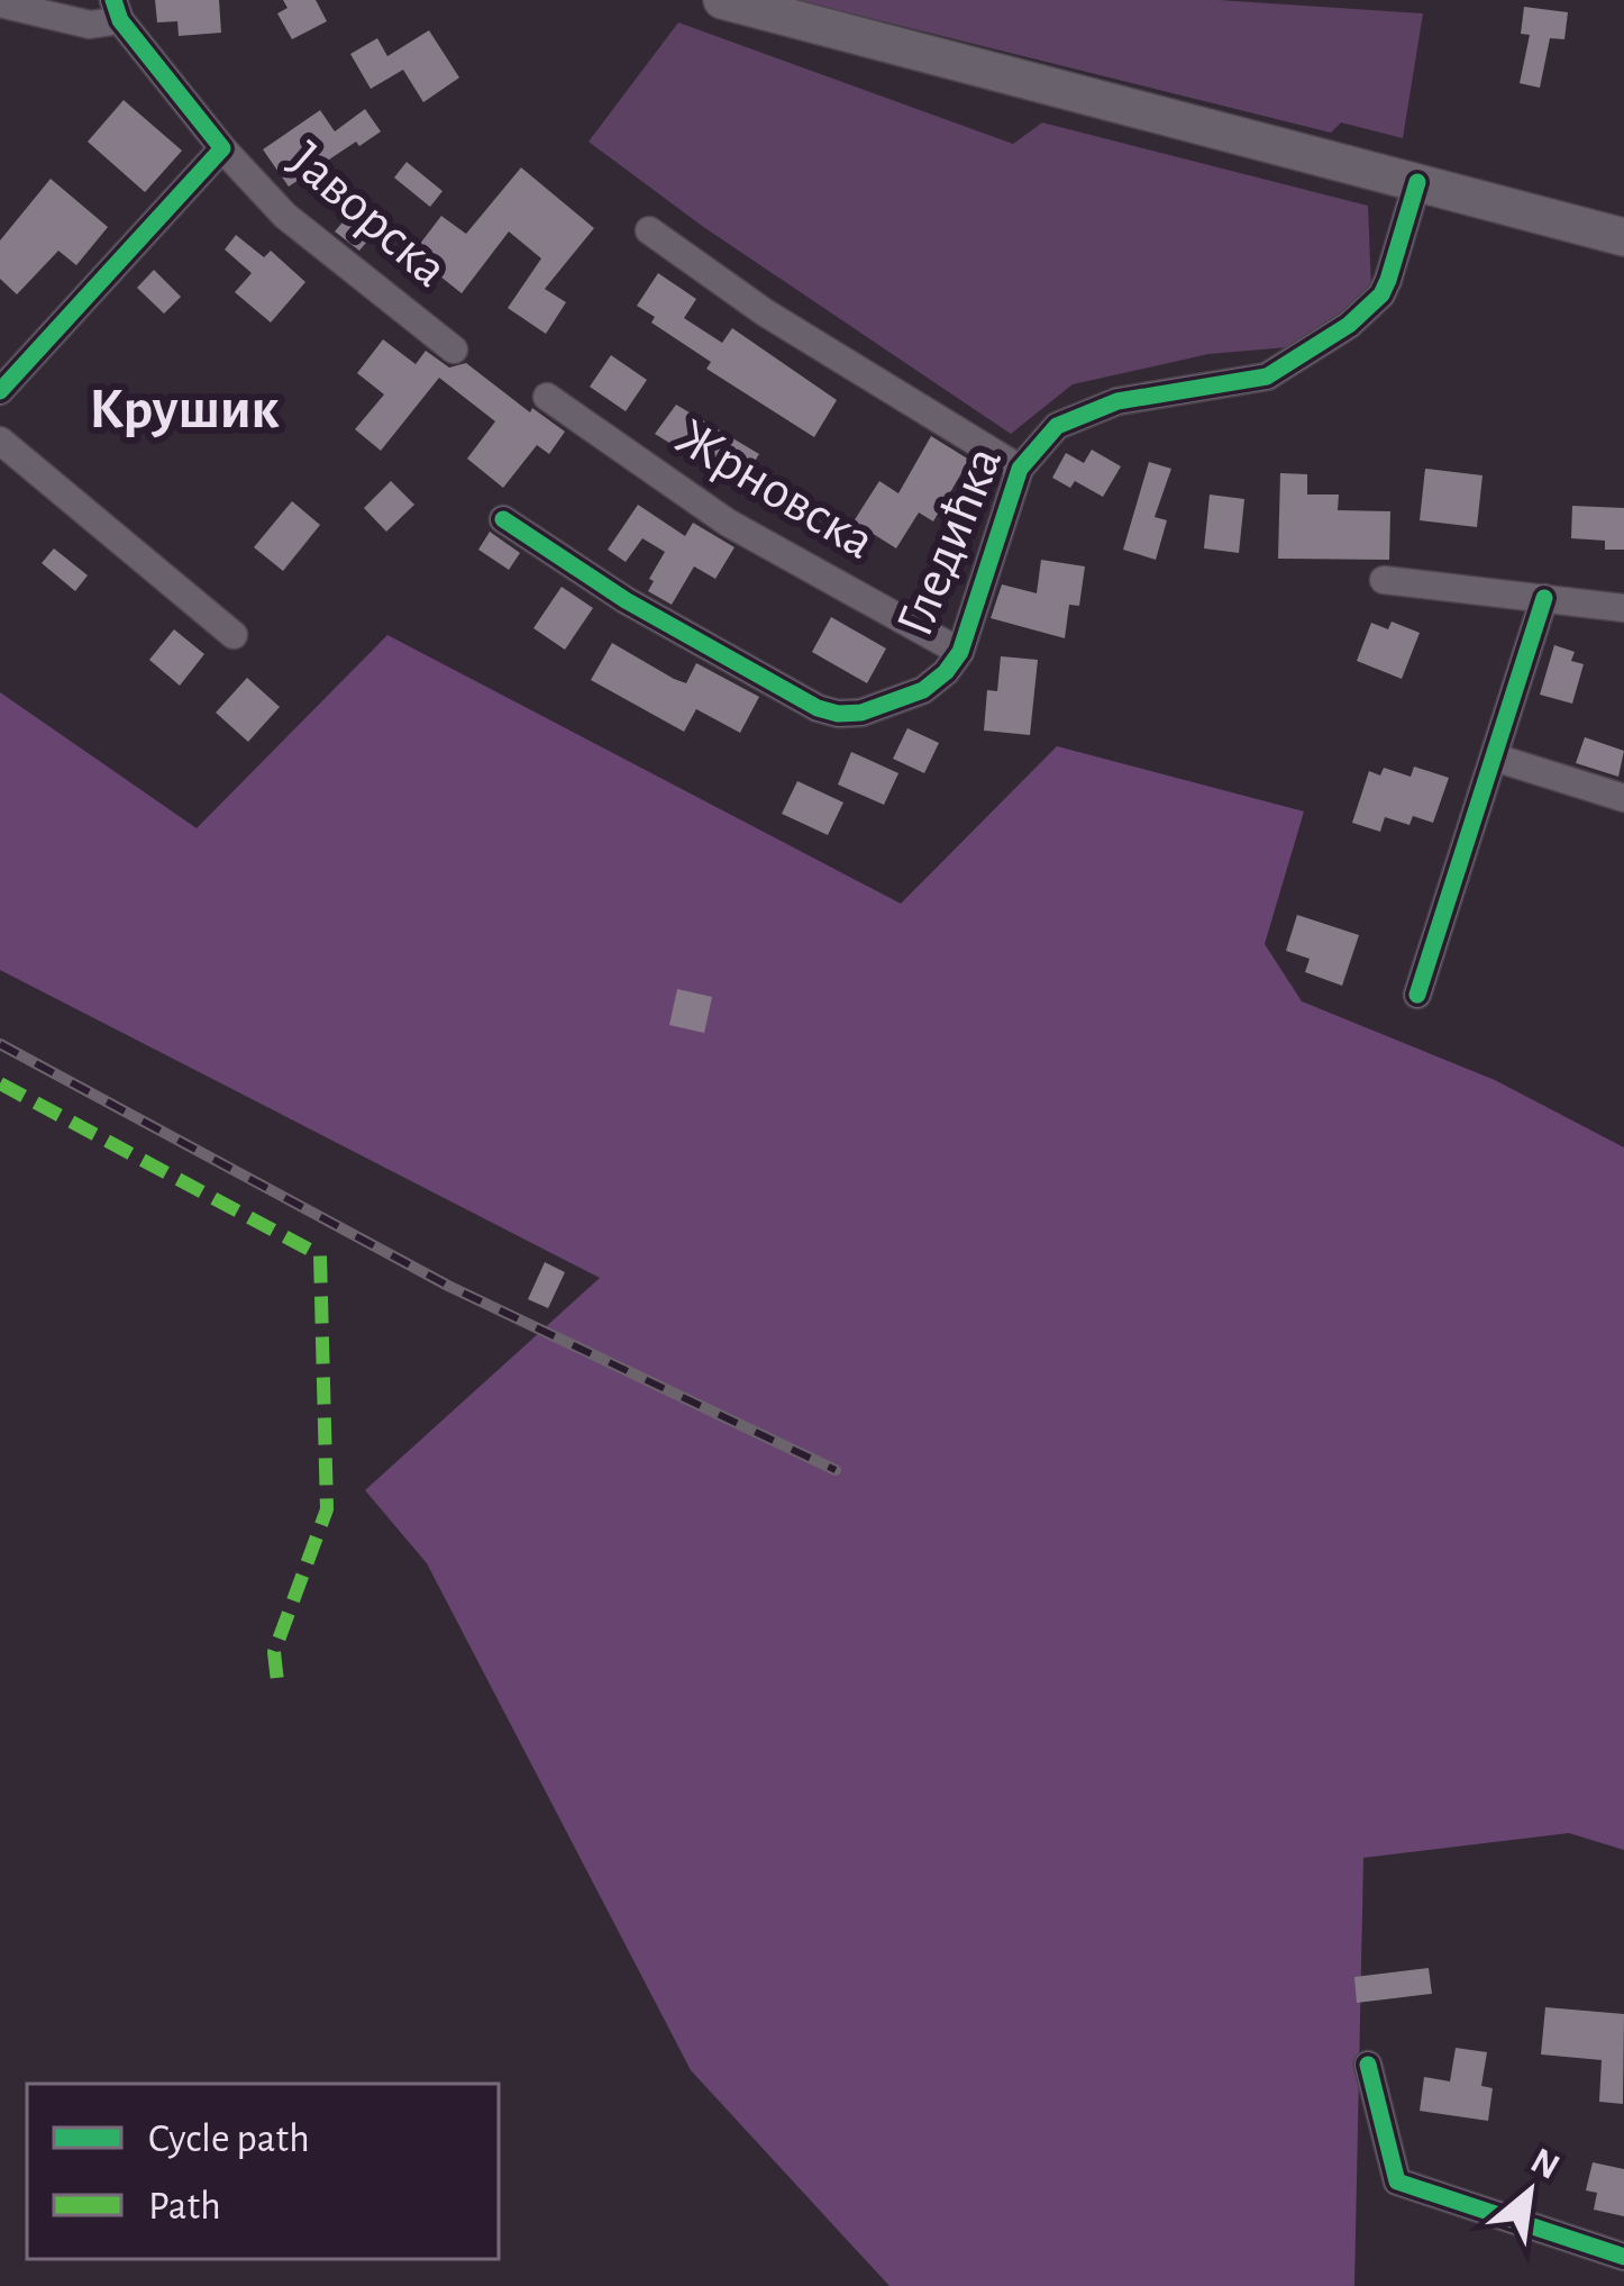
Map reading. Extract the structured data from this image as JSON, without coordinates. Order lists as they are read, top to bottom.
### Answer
{
  "streets": {
    "street": ["Јаворска", "Жрновска", "Гледићка"]
  },
  "crossings": [
    ["Жрновска", "Гледићка"]
  ],
  "districts": ["Крушик"],
  "legend": ["Cycle path", "Path"],
  "north": "top right"
}
